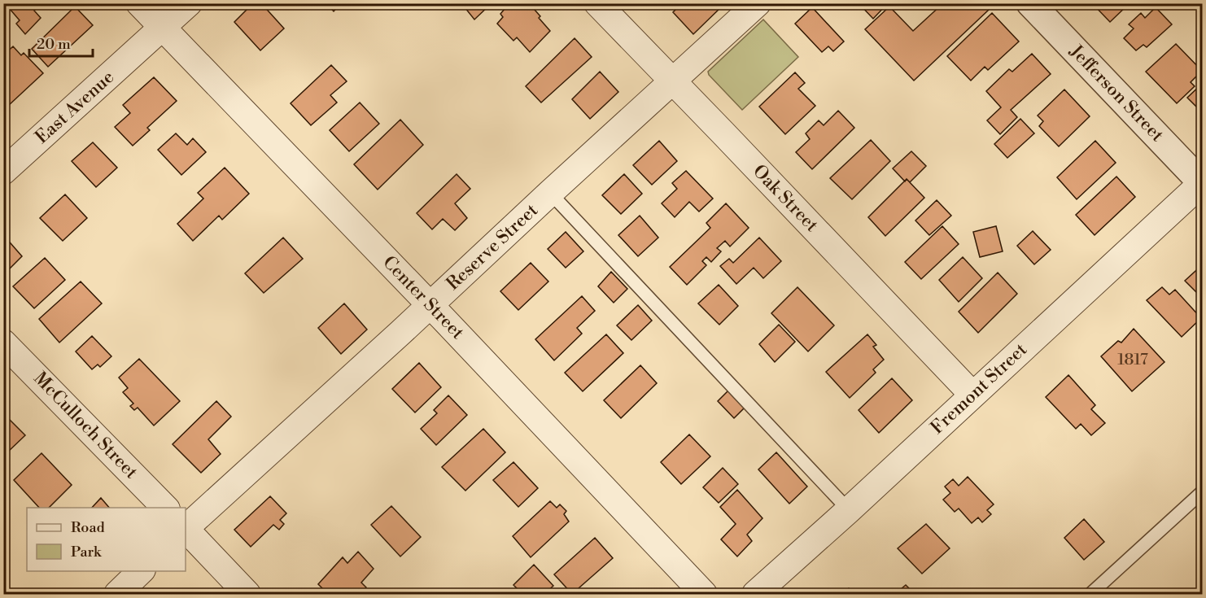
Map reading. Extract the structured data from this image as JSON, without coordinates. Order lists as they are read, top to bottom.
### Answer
{
  "streets": {
    "street": [
      "Jefferson Street",
      "East Avenue",
      "Oak Street",
      "Reserve Street",
      "Center Street",
      "Fremont Street",
      "McCulloch Street"
    ]
  },
  "crossings": [
    ["Jefferson Street", "Fremont Street"],
    ["East Avenue", "Center Street"],
    ["Oak Street", "Reserve Street"],
    ["Oak Street", "Fremont Street"],
    ["Reserve Street", "Center Street"]
  ],
  "house_numbers": ["1817"],
  "legend": ["Road", "Park"],
  "scale_bar": "20 m"
}
